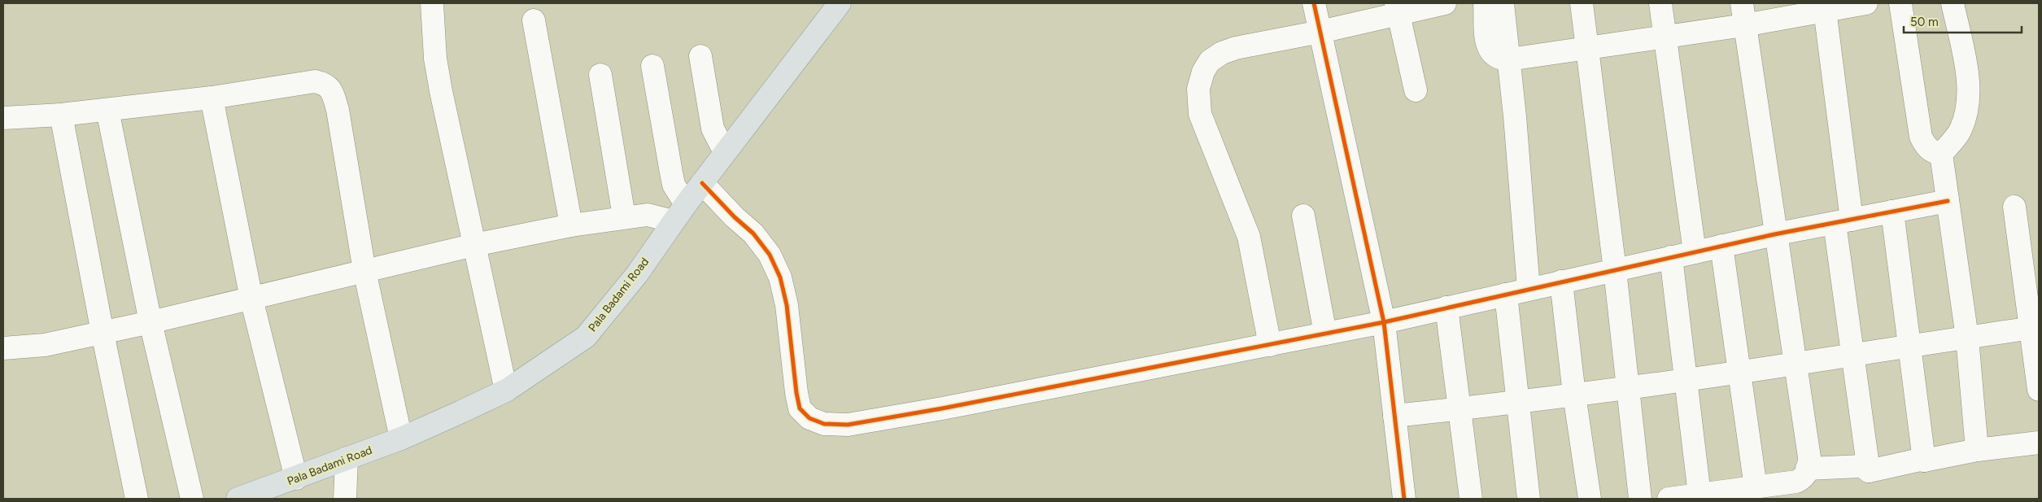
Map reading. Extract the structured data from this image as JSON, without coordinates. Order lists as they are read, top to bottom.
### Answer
{
  "streets": {
    "main road": ["Pala Badami Road"]
  },
  "scale_bar": "50 m"
}
